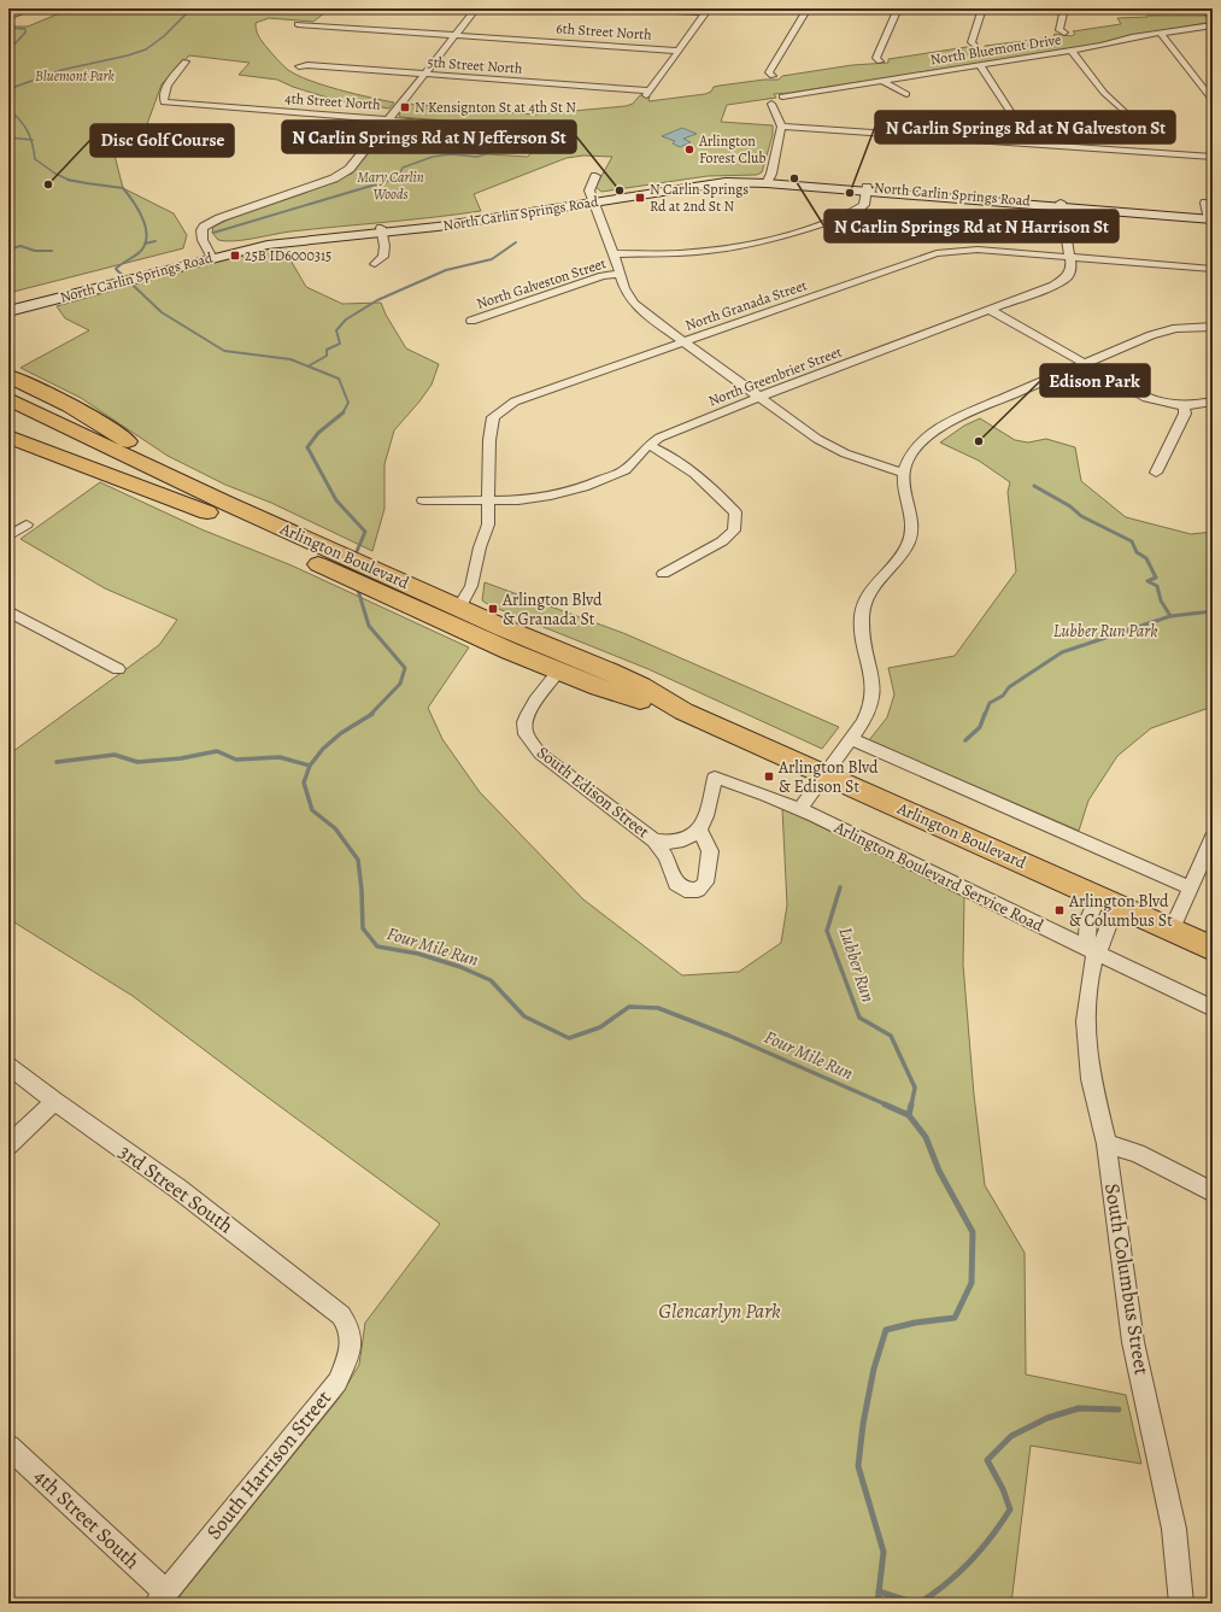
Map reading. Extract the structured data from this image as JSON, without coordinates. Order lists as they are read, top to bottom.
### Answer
{
  "streets": {
    "highway": ["Arlington Boulevard"],
    "main road": ["North Carlin Springs Road"],
    "street": [
      "6th Street North",
      "North Bluemont Drive",
      "5th Street North",
      "4th Street North",
      "North Galveston Street",
      "North Granada Street",
      "North Greenbrier Street",
      "South Edison Street",
      "Arlington Boulevard Service Road",
      "3rd Street South",
      "South Columbus Street",
      "South Harrison Street",
      "4th Street South"
    ]
  },
  "crossings": [
    ["6th Street North", "5th Street North"],
    ["North Carlin Springs Road", "North Galveston Street"],
    ["North Carlin Springs Road", "North Greenbrier Street"],
    ["North Granada Street", "North Greenbrier Street"],
    ["North Granada Street", "Arlington Boulevard"],
    ["Arlington Boulevard", "South Edison Street"],
    ["Arlington Boulevard", "South Columbus Street"],
    ["South Edison Street", "Arlington Boulevard Service Road"],
    ["Arlington Boulevard Service Road", "South Columbus Street"],
    ["3rd Street South", "South Harrison Street"],
    ["South Harrison Street", "4th Street South"]
  ],
  "water": ["Four Mile Run", "Lubber Run"],
  "parks": [
    "Bluemont Park",
    "Mary Carlin Woods",
    "Lubber Run Park",
    "Glencarlyn Park"
  ],
  "places": {
    "transit": [
      "N Kensignton St at 4th St N",
      "N Carlin Springs Rd at 2nd St N",
      "25B ID6000315",
      "Arlington Blvd & Granada St",
      "Arlington Blvd & Edison St",
      "Arlington Blvd & Columbus St"
    ],
    "other": [
      "Arlington Forest Club",
      "N Carlin Springs Rd at N Harrison St",
      "Disc Golf Course",
      "N Carlin Springs Rd at N Jefferson St",
      "N Carlin Springs Rd at N Galveston St",
      "Edison Park"
    ]
  }
}
